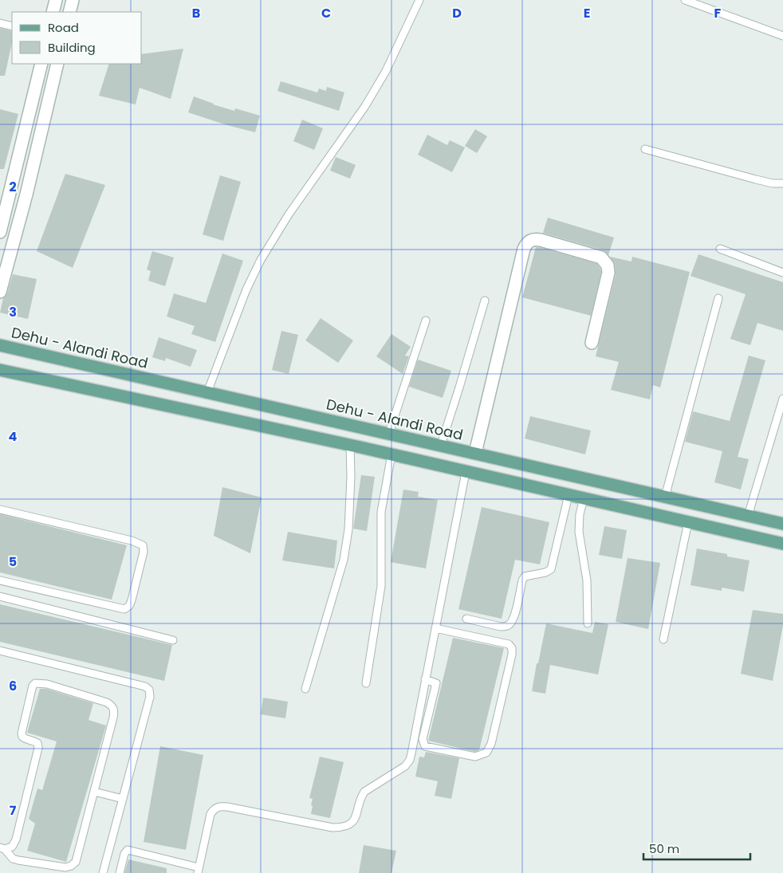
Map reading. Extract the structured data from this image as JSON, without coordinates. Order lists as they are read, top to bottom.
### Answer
{
  "streets": {
    "main road": ["Dehu - Alandi Road"]
  },
  "legend": ["Road", "Building"],
  "scale_bar": "50 m",
  "grid": {
    "columns": [
      "B",
      "C",
      "D",
      "E",
      "F"
    ],
    "rows": [
      "2",
      "3",
      "4",
      "5",
      "6",
      "7"
    ]
  }
}
